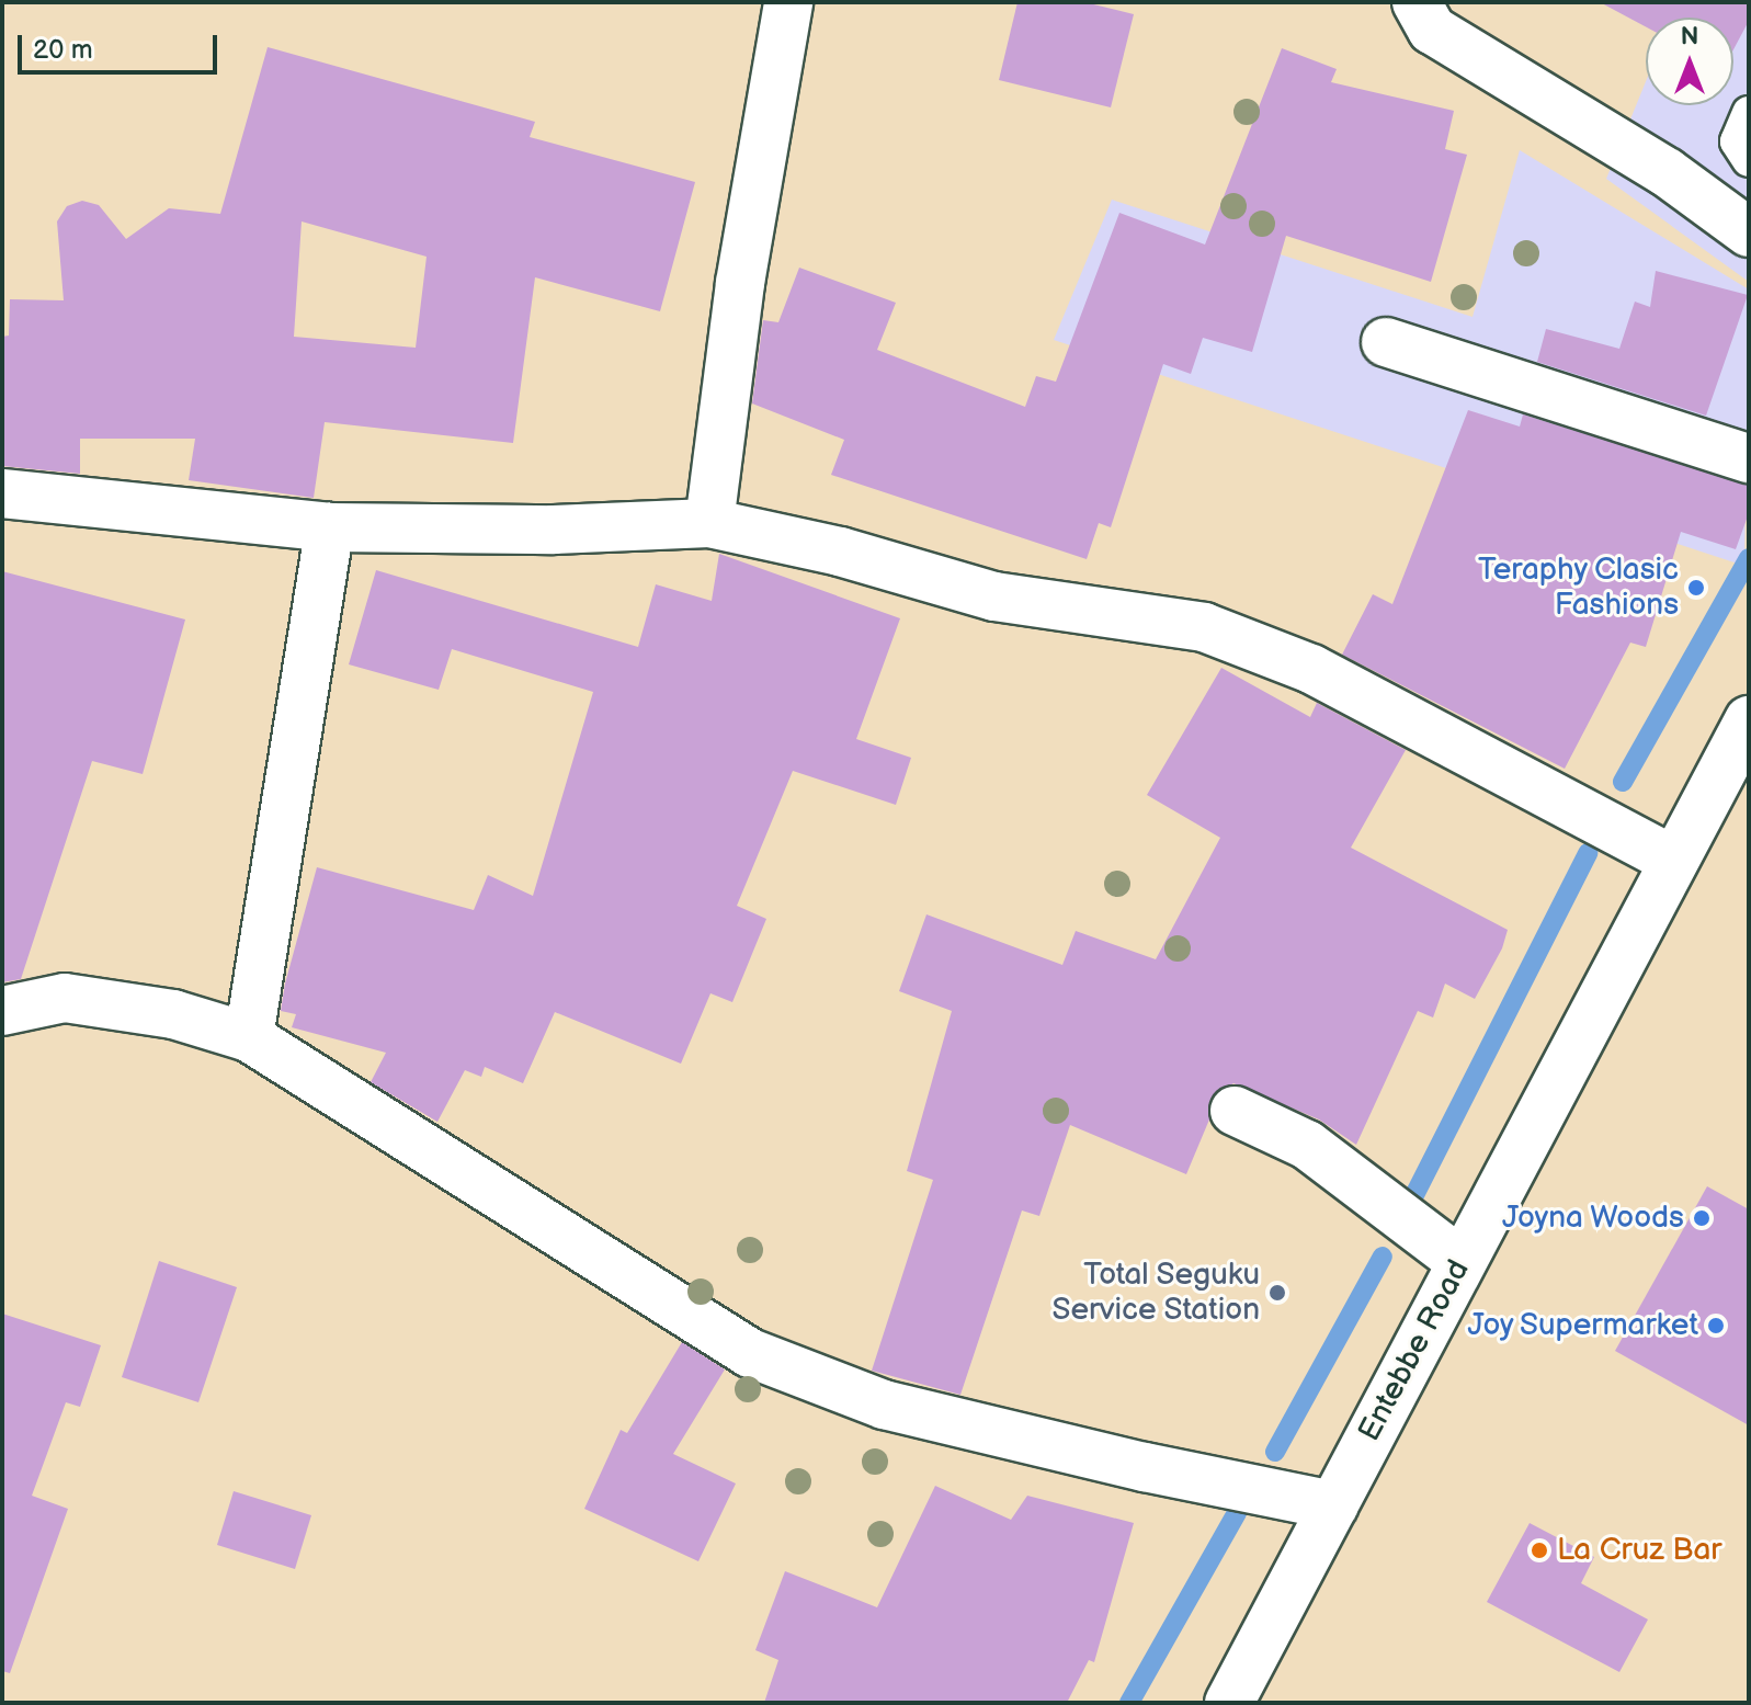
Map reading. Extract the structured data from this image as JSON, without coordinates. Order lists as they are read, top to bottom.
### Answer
{
  "streets": {
    "street": ["Entebbe Road"]
  },
  "places": [
    "Teraphy Clasic Fashions",
    "Joyna Woods",
    "Total Seguku Service Station",
    "Joy Supermarket",
    "La Cruz Bar"
  ],
  "scale_bar": "20 m",
  "north": "top"
}
